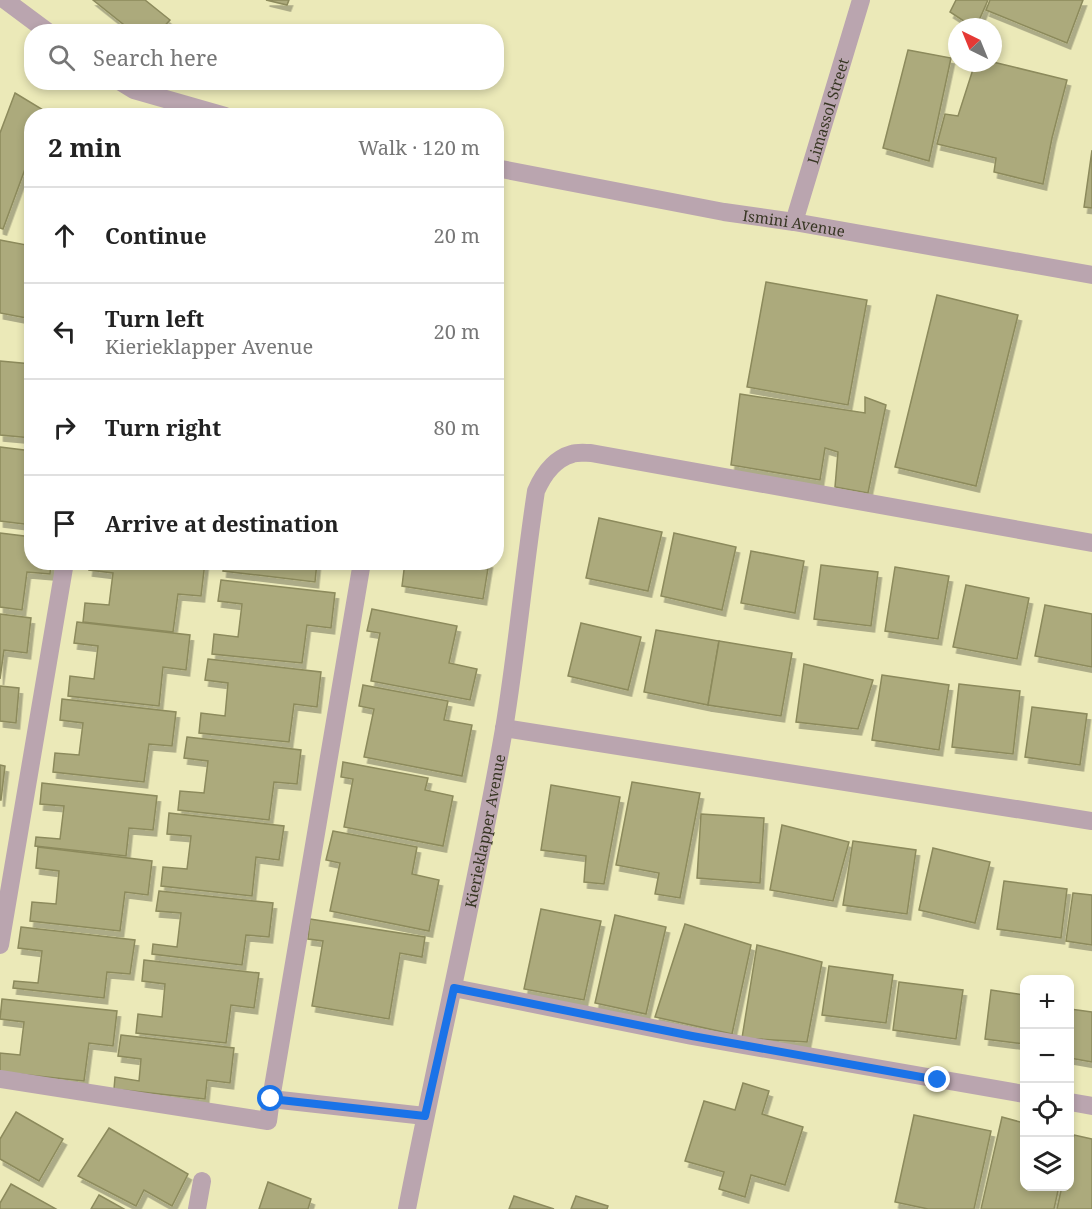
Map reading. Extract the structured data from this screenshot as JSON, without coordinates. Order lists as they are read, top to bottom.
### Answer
{
  "streets": {
    "street": ["Limassol Street", "Ismini Avenue", "Kierieklapper Avenue"]
  },
  "crossings": [
    ["Limassol Street", "Ismini Avenue"]
  ],
  "north": "top left",
  "page": {
    "search": "Search here",
    "heading": ["2 min", "Walk · 120 m"],
    "list": [
      ["Continue", "20 m"],
      ["Turn left", "Kierieklapper Avenue", "20 m"],
      ["Turn right", "80 m"],
      "Arrive at destination"
    ],
    "map_buttons": ["+", "−"]
  }
}
